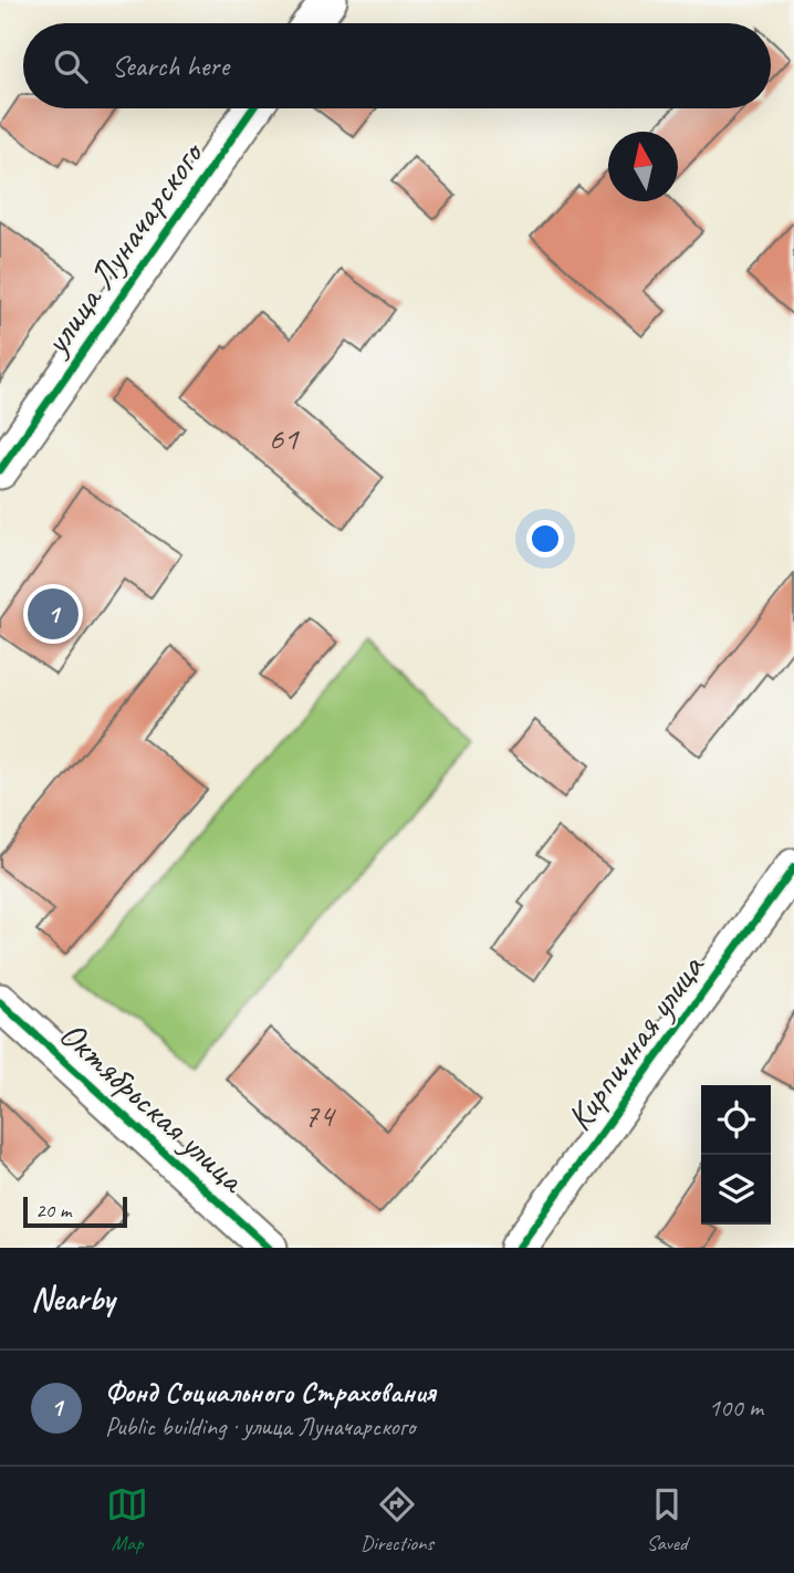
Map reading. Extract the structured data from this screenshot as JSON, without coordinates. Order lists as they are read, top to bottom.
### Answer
{
  "streets": {
    "street": ["улица Луначарского", "Кирпичная улица", "Октябрьская улица"]
  },
  "house_numbers": ["61", "74"],
  "scale_bar": "20 m",
  "north": "top",
  "page": {
    "search": "Search here",
    "pins": "1",
    "scale": "20 m",
    "heading": "Nearby",
    "list": [
      {
        "mark": "1",
        "name": "Фонд Социального Страхования",
        "note": "Public building · улица Луначарского",
        "value": "100 m"
      }
    ],
    "nav": ["Map", "Directions", "Saved"]
  }
}
